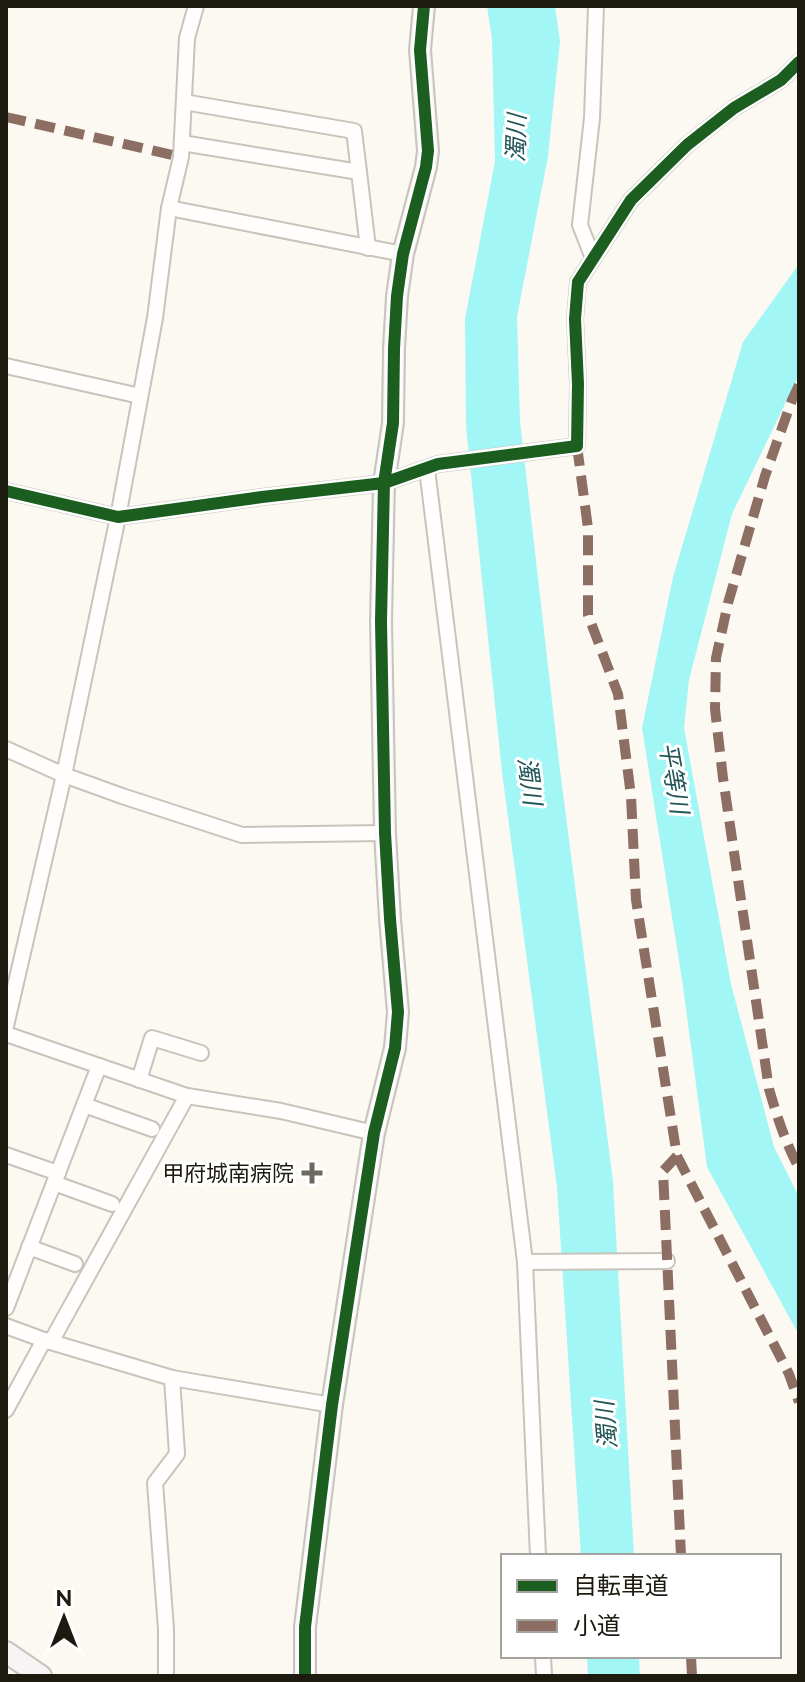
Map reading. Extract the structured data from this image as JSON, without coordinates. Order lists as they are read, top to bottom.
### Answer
{
  "water": ["濁川", "平等川"],
  "places": {
    "health": ["甲府城南病院"]
  },
  "legend": ["自転車道", "小道"],
  "north": "top"
}
